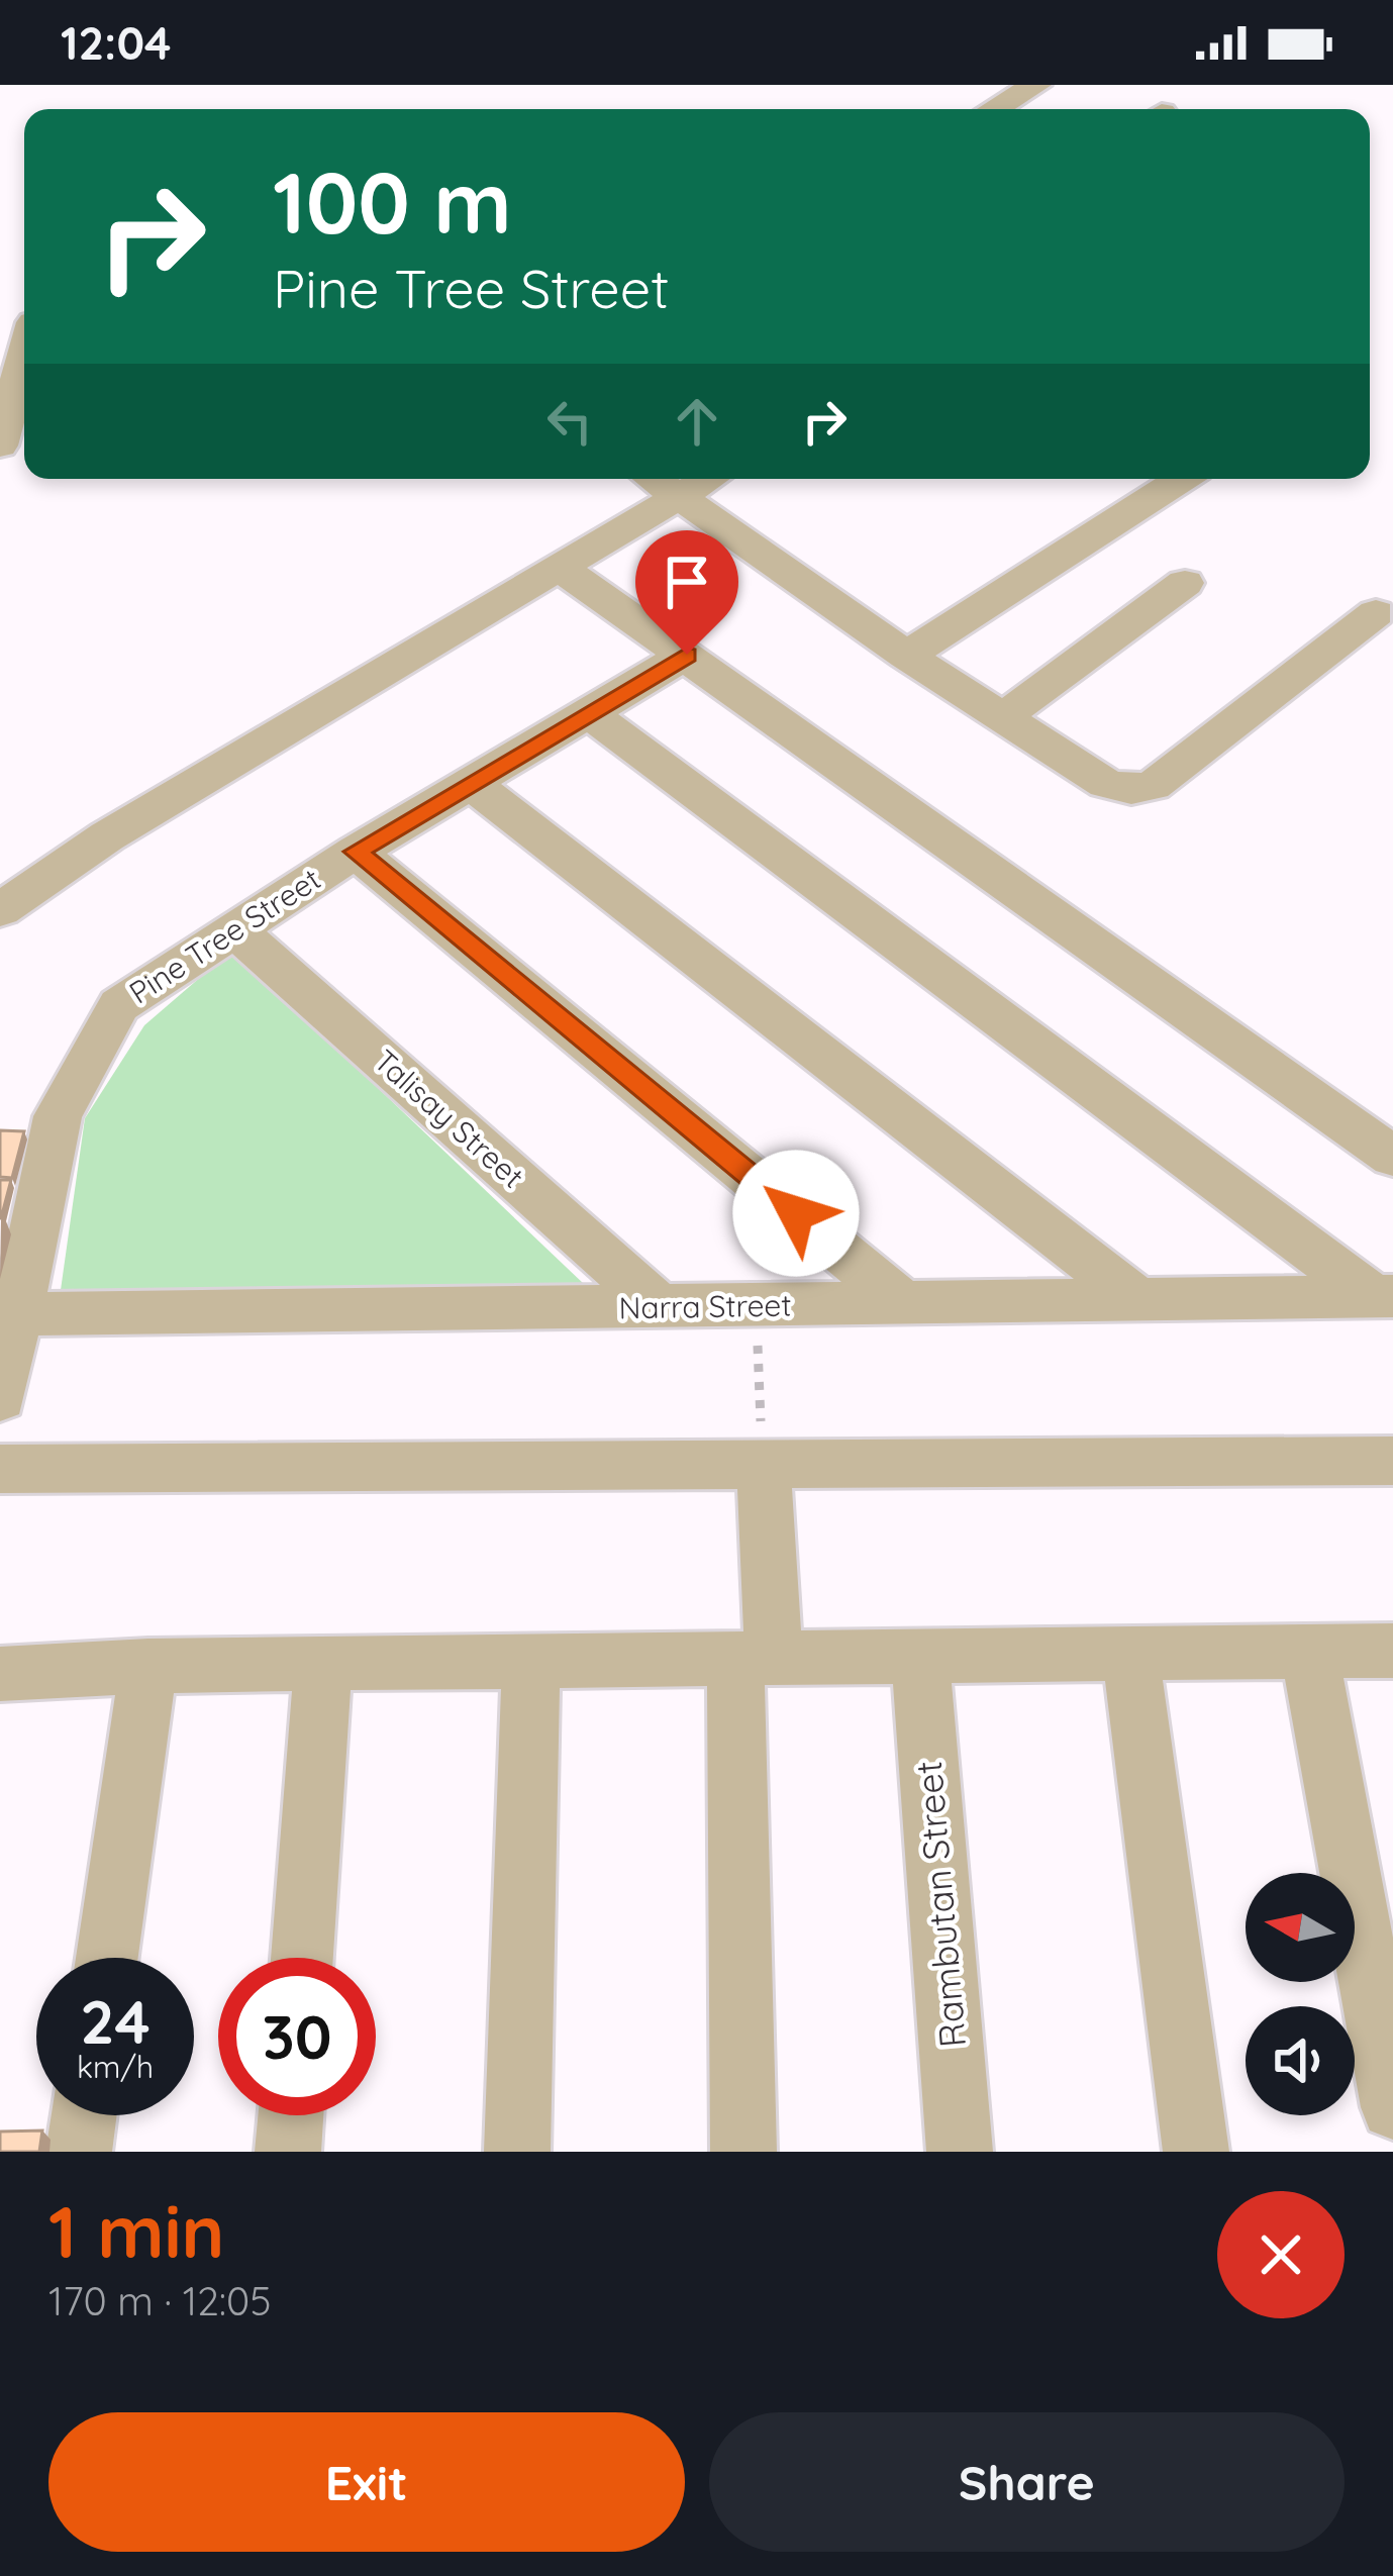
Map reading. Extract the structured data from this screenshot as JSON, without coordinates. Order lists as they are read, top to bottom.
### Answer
{
  "streets": {
    "street": [
      "Pine Tree Street",
      "Talisay Street",
      "Narra Street",
      "Rambutan Street"
    ]
  },
  "crossings": [
    ["Pine Tree Street", "Talisay Street"],
    ["Pine Tree Street", "Narra Street"],
    ["Talisay Street", "Narra Street"]
  ],
  "north": "left",
  "page": {
    "status": "12:04",
    "turn": ["100 m", "Pine Tree Street"],
    "speed": "24 km/h",
    "limit": "30",
    "heading": ["1 min", "170 m · 12:05"],
    "buttons": ["Exit", "Share"]
  }
}
